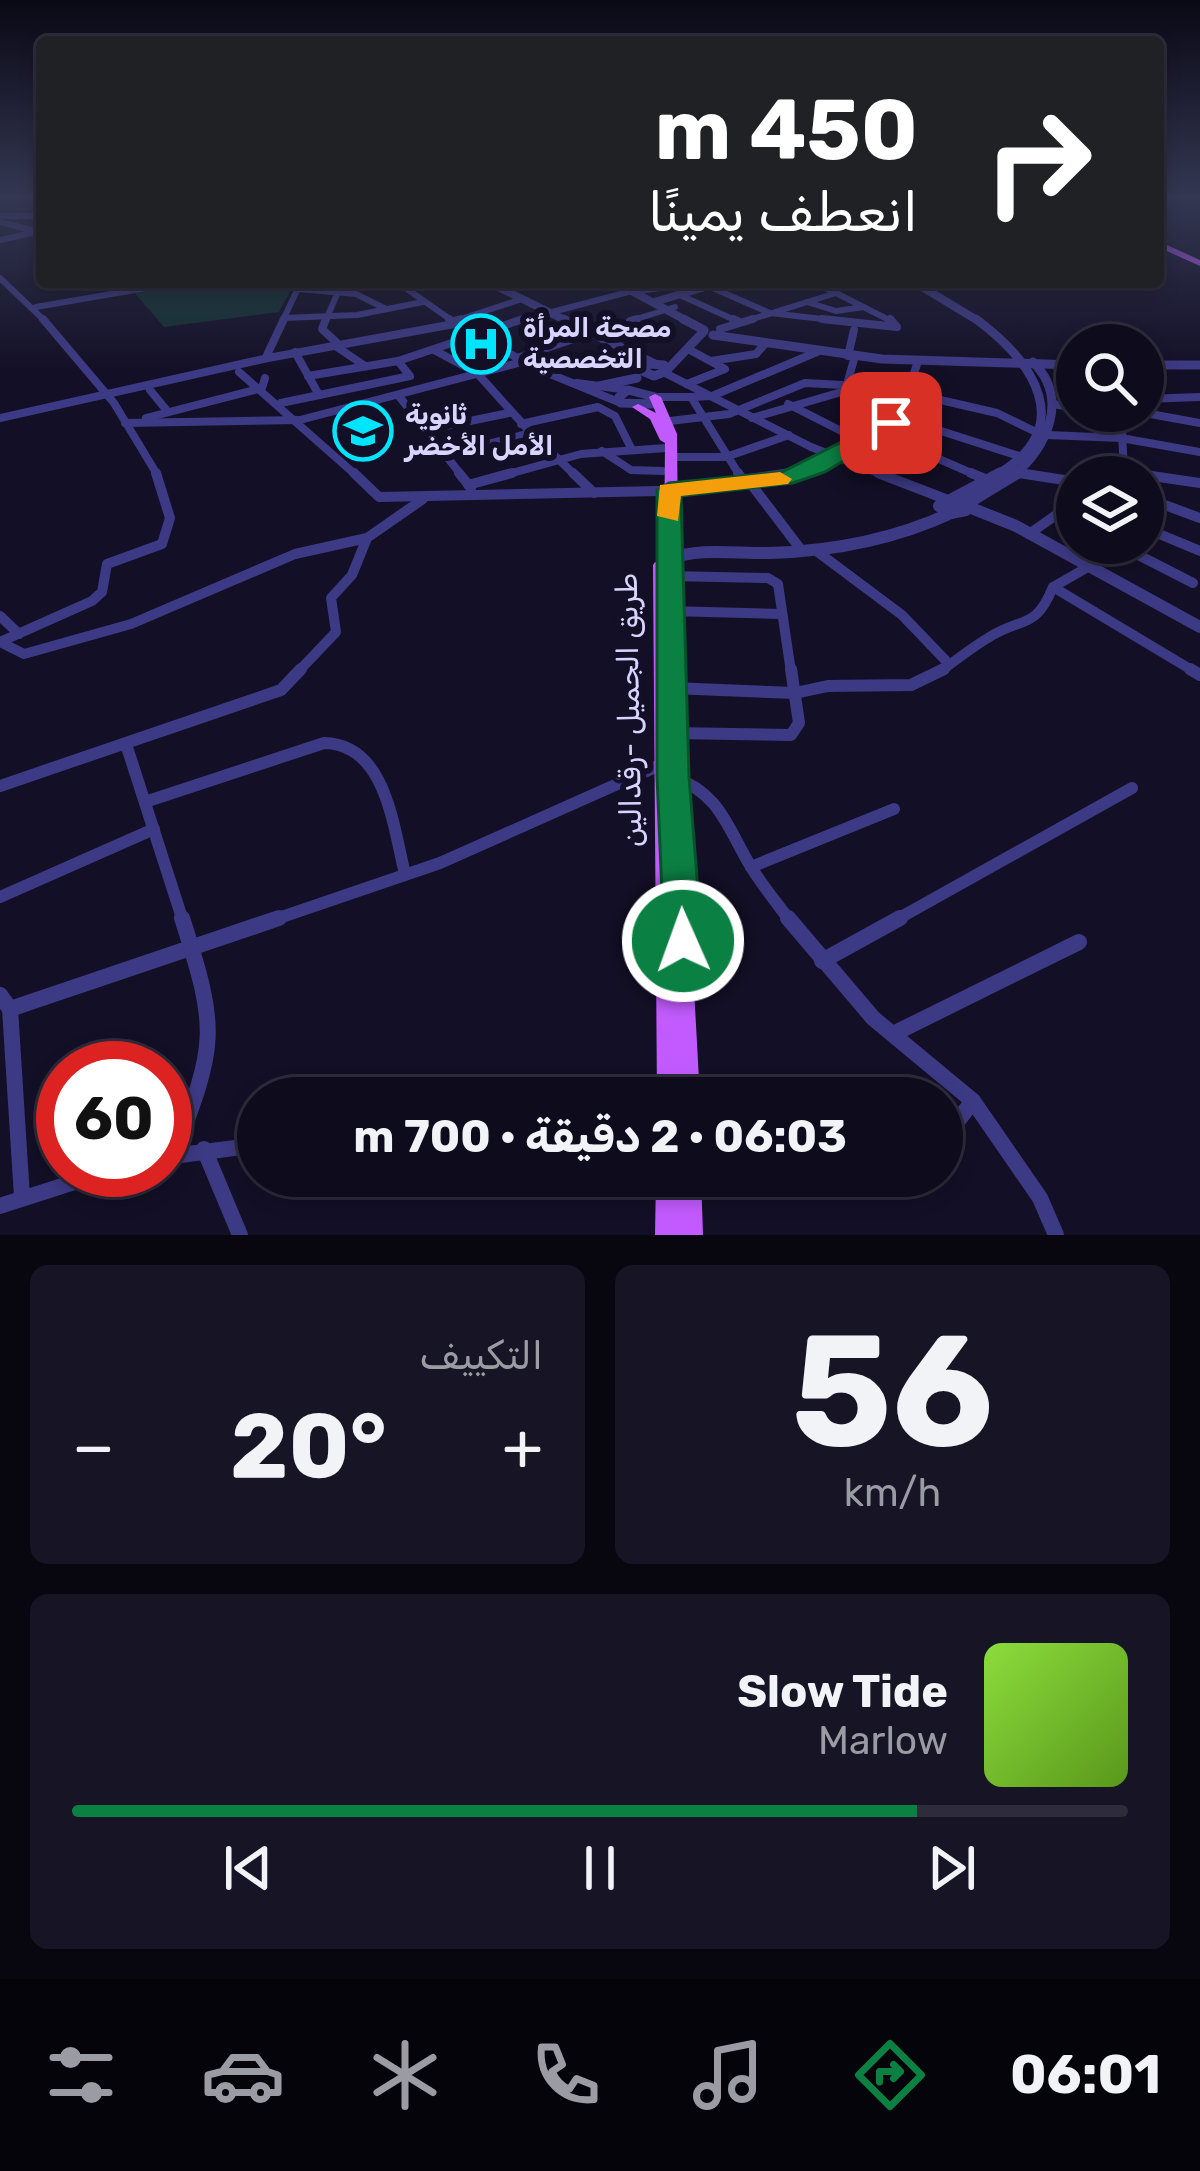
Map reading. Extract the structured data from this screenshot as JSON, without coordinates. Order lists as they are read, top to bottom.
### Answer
{
  "streets": {
    "main road": ["طريق الجميل -رقدالين"]
  },
  "places": {
    "hospital": ["مصحة المرأة التخصصية"],
    "school or university": ["ثانوية الأمل الأخضر"]
  },
  "page": {
    "turn": ["450 m", "انعطف يمينًا"],
    "limit": "60",
    "trip": "06:03 · 2 دقيقة · 700 m",
    "tile": [
      ["56", "km/h"],
      "التكييف"
    ],
    "heat": ["−", "20°", "+"],
    "song": ["Slow Tide", "Marlow"],
    "tabs": "06:01"
  }
}
